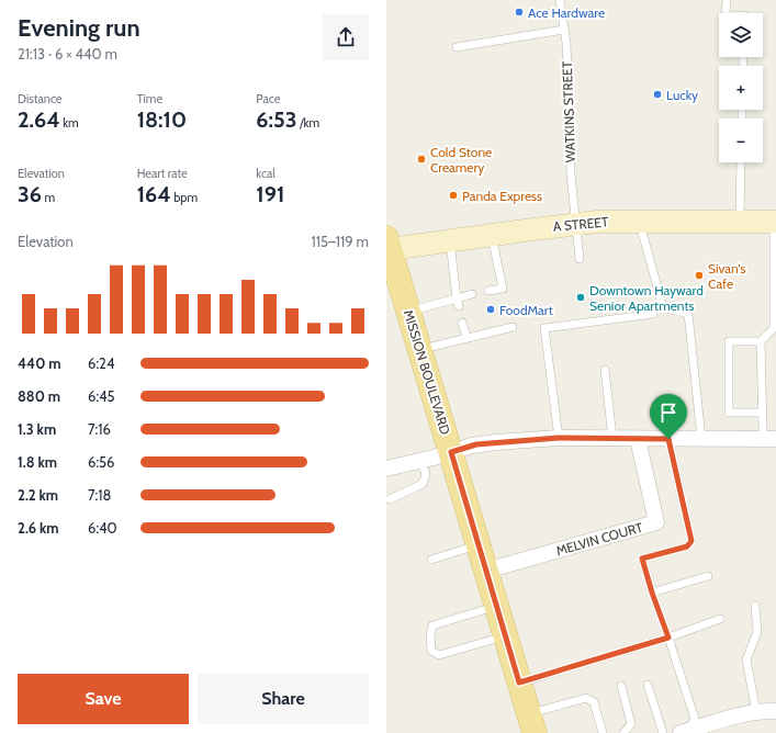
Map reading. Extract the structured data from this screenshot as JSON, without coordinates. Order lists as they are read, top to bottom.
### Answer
{
  "streets": {
    "main road": ["A STREET", "MISSION BOULEVARD"],
    "street": ["MELVIN COURT"],
    "lane": ["WATKINS STREET"]
  },
  "crossings": [
    ["WATKINS STREET", "A STREET"],
    ["A STREET", "MISSION BOULEVARD"],
    ["MISSION BOULEVARD", "MELVIN COURT"]
  ],
  "places": [
    "Ace Hardware",
    "Lucky",
    "Cold Stone Creamery",
    "Panda Express",
    "Sivan's Cafe",
    "Downtown Hayward Senior Apartments",
    "FoodMart"
  ],
  "page": {
    "heading": ["Evening run", "21:13 · 6 × 440 m"],
    "map_buttons": ["+", "−"],
    "stats": [
      ["Distance", "2.64 km"],
      ["Time", "18:10"],
      ["Pace", "6:53 /km"],
      ["Elevation", "36 m"],
      ["Heart rate", "164 bpm"],
      ["kcal", "191"]
    ],
    "chart": ["Elevation", "115–119 m"],
    "list": [
      {
        "name": "440 m",
        "note": "6:24"
      },
      {
        "name": "880 m",
        "note": "6:45"
      },
      {
        "name": "1.3 km",
        "note": "7:16"
      },
      {
        "name": "1.8 km",
        "note": "6:56"
      },
      {
        "name": "2.2 km",
        "note": "7:18"
      },
      {
        "name": "2.6 km",
        "note": "6:40"
      }
    ],
    "buttons": ["Save", "Share"]
  }
}
